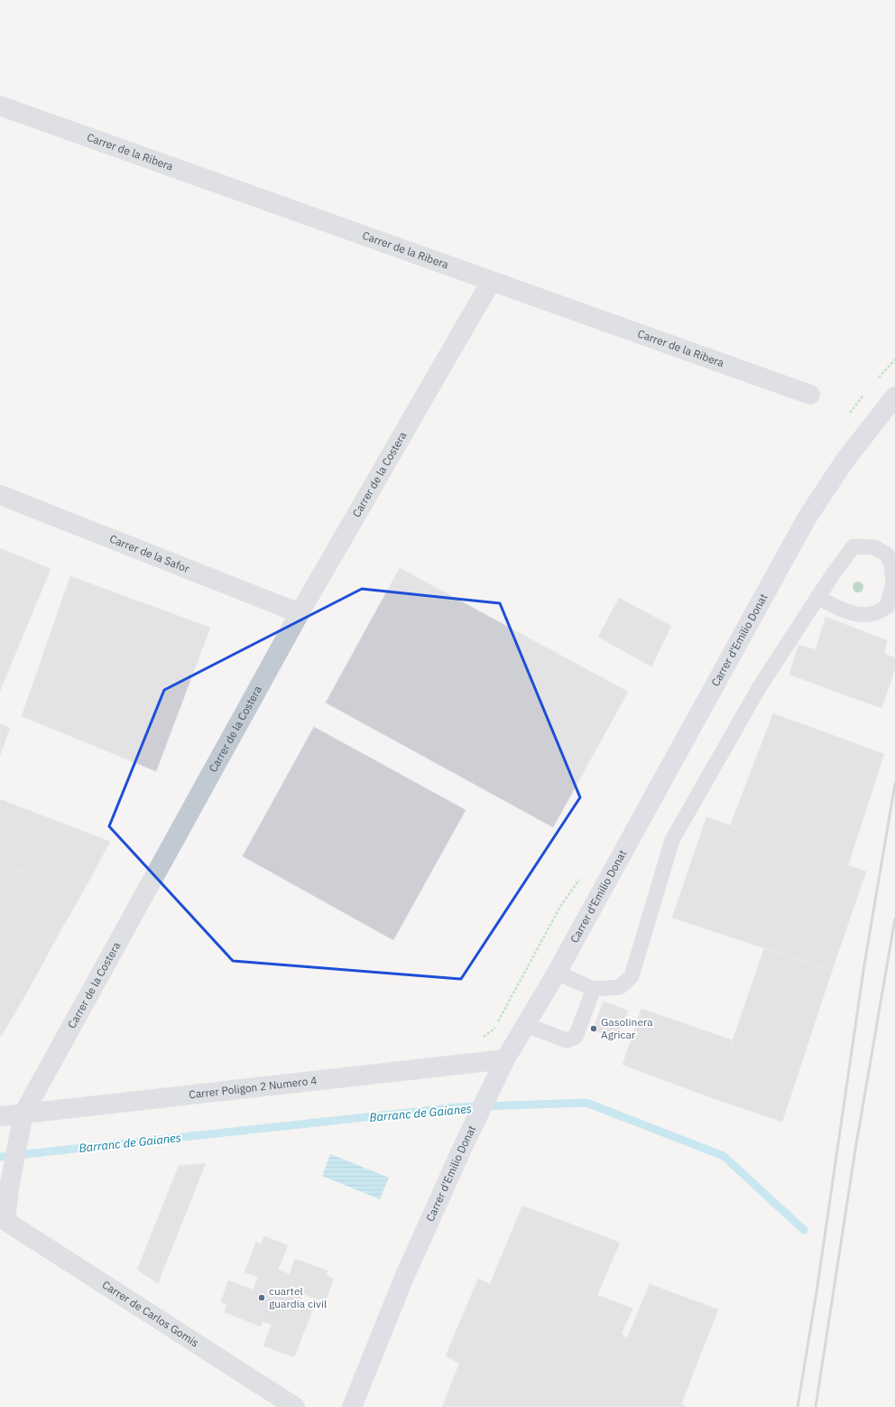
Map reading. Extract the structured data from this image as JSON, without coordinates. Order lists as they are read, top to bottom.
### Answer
{
  "streets": {
    "street": [
      "Carrer de la Ribera",
      "Carrer de la Costera",
      "Carrer de la Safor",
      "Carrer d'Emilio Donat",
      "Carrer Poligon 2 Numero 4",
      "Carrer de Carlos Gomis"
    ]
  },
  "crossings": [
    ["Carrer de la Ribera", "Carrer de la Costera"],
    ["Carrer de la Costera", "Carrer de la Safor"],
    ["Carrer de la Costera", "Carrer Poligon 2 Numero 4"],
    ["Carrer de la Costera", "Carrer de Carlos Gomis"],
    ["Carrer d'Emilio Donat", "Carrer Poligon 2 Numero 4"]
  ],
  "water": ["Barranc de Gaianes"],
  "places": ["Gasolinera Agricar", "cuartel guardia civil"]
}
